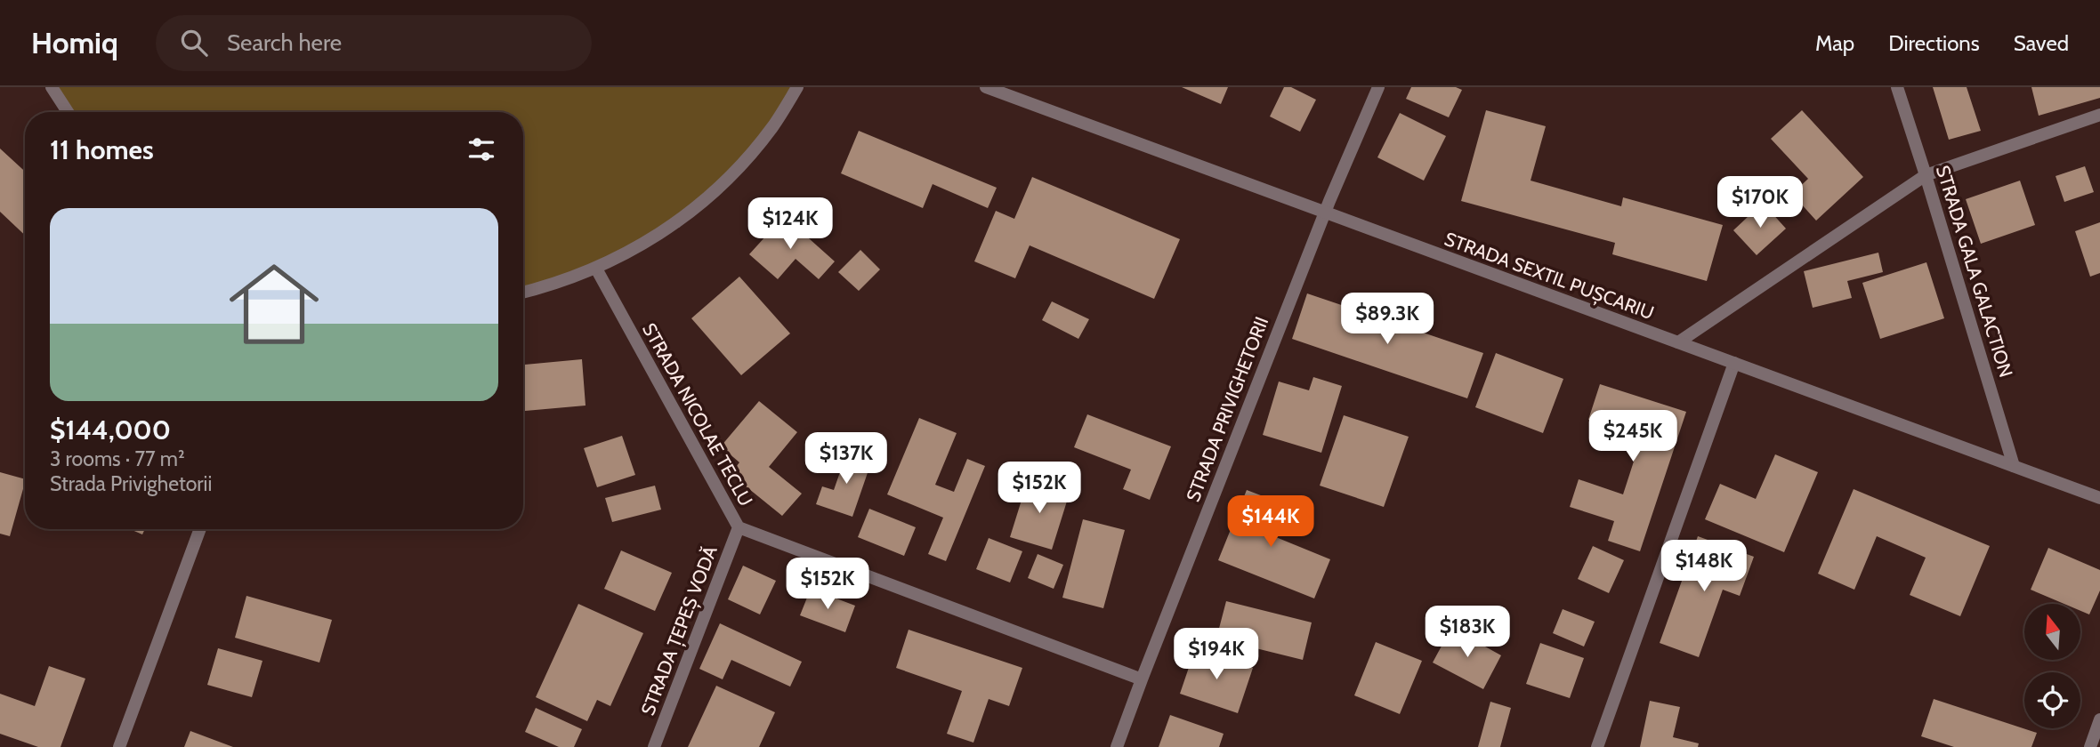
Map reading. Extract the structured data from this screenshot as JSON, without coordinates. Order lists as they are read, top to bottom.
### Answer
{
  "streets": {
    "street": [
      "STRADA GALA GALACTION",
      "STRADA SEXTIL PUȘCARIU",
      "STRADA PRIVIGHETORII",
      "STRADA NICOLAE TECLU",
      "STRADA ȚEPEȘ VODĂ"
    ]
  },
  "crossings": [
    ["STRADA GALA GALACTION", "STRADA SEXTIL PUȘCARIU"],
    ["STRADA SEXTIL PUȘCARIU", "STRADA PRIVIGHETORII"],
    ["STRADA PRIVIGHETORII", "STRADA NICOLAE TECLU"],
    ["STRADA NICOLAE TECLU", "STRADA ȚEPEȘ VODĂ"]
  ],
  "north": "top",
  "page": {
    "header": "Homiq",
    "search": "Search here",
    "nav": ["Map", "Directions", "Saved"],
    "heading": "11 homes",
    "price": [
      "$170K",
      "$124K",
      "$89.3K",
      "$245K",
      "$137K",
      "$152K",
      "$144K",
      "$148K",
      "$152K",
      "$183K",
      "$194K"
    ],
    "list": [
      {
        "name": "$144,000",
        "note": "3 rooms · 77 m² · Strada Privighetorii"
      }
    ]
  }
}
